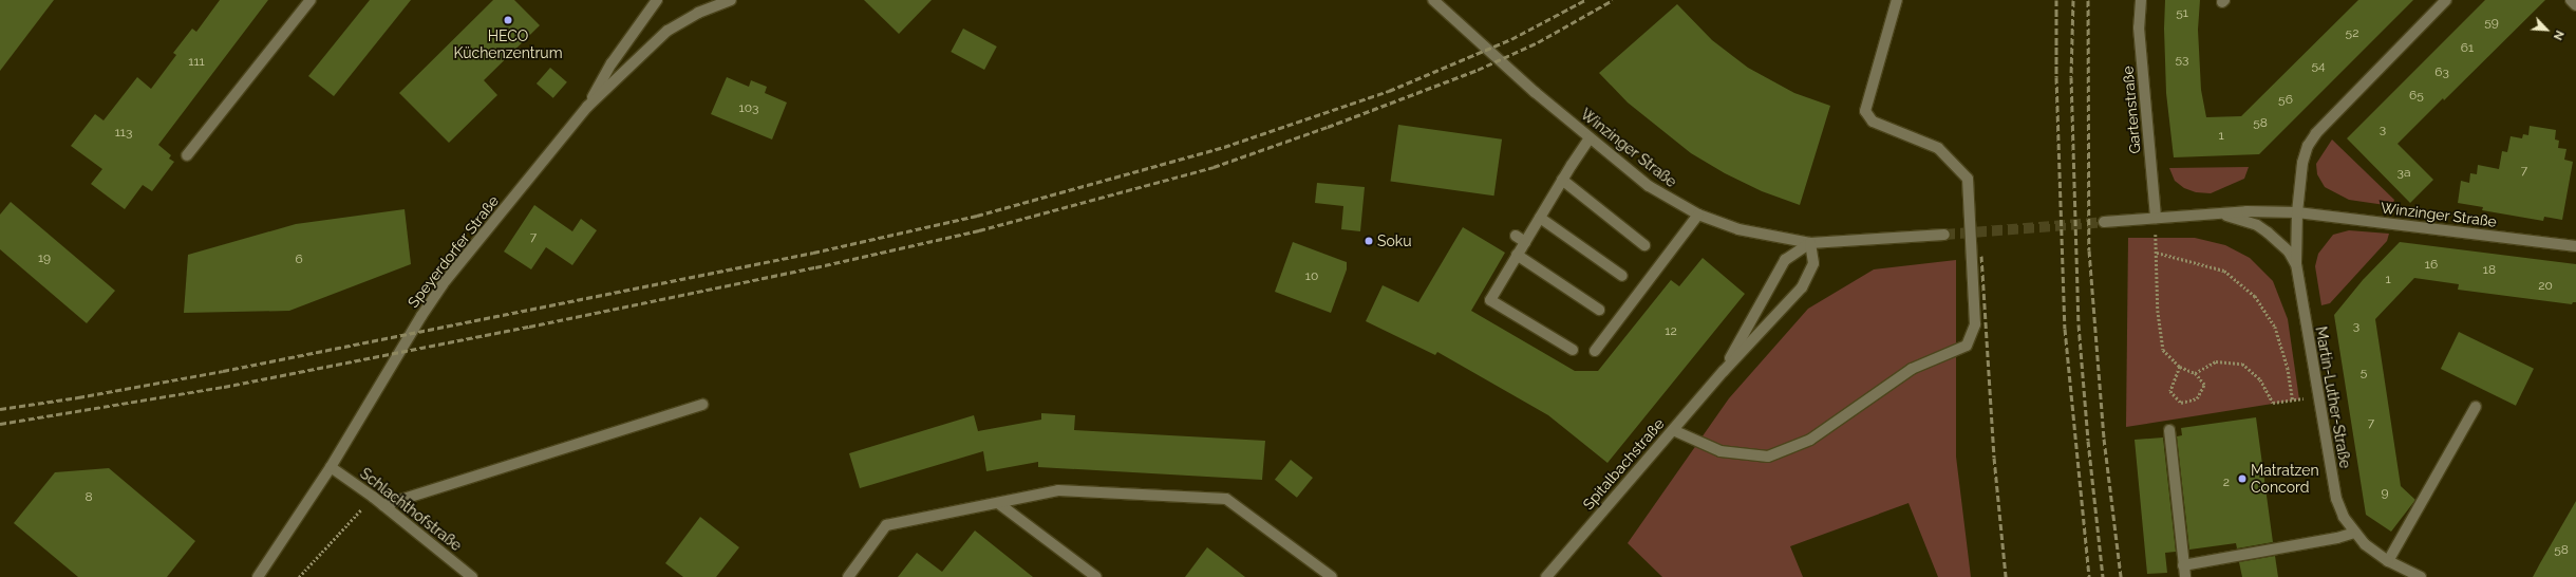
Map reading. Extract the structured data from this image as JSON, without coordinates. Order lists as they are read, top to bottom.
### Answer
{
  "streets": {
    "street": [
      "Gartenstraße",
      "Winzinger Straße",
      "Speyerdorfer Straße",
      "Martin-Luther-Straße",
      "Spitalbachstraße",
      "Schlachthofstraße"
    ]
  },
  "crossings": [
    ["Winzinger Straße", "Martin-Luther-Straße"],
    ["Winzinger Straße", "Spitalbachstraße"],
    ["Speyerdorfer Straße", "Schlachthofstraße"]
  ],
  "places": ["HECO Küchenzentrum", "Soku", "Matratzen Concord"],
  "house_numbers": [
    "51",
    "59",
    "52",
    "61",
    "53",
    "111",
    "54",
    "63",
    "65",
    "56",
    "103",
    "58",
    "3",
    "113",
    "1",
    "7",
    "3a",
    "7",
    "19",
    "6",
    "16",
    "18",
    "10",
    "1",
    "20",
    "3",
    "12",
    "5",
    "7",
    "2",
    "9",
    "8",
    "58"
  ],
  "north": "bottom right"
}
